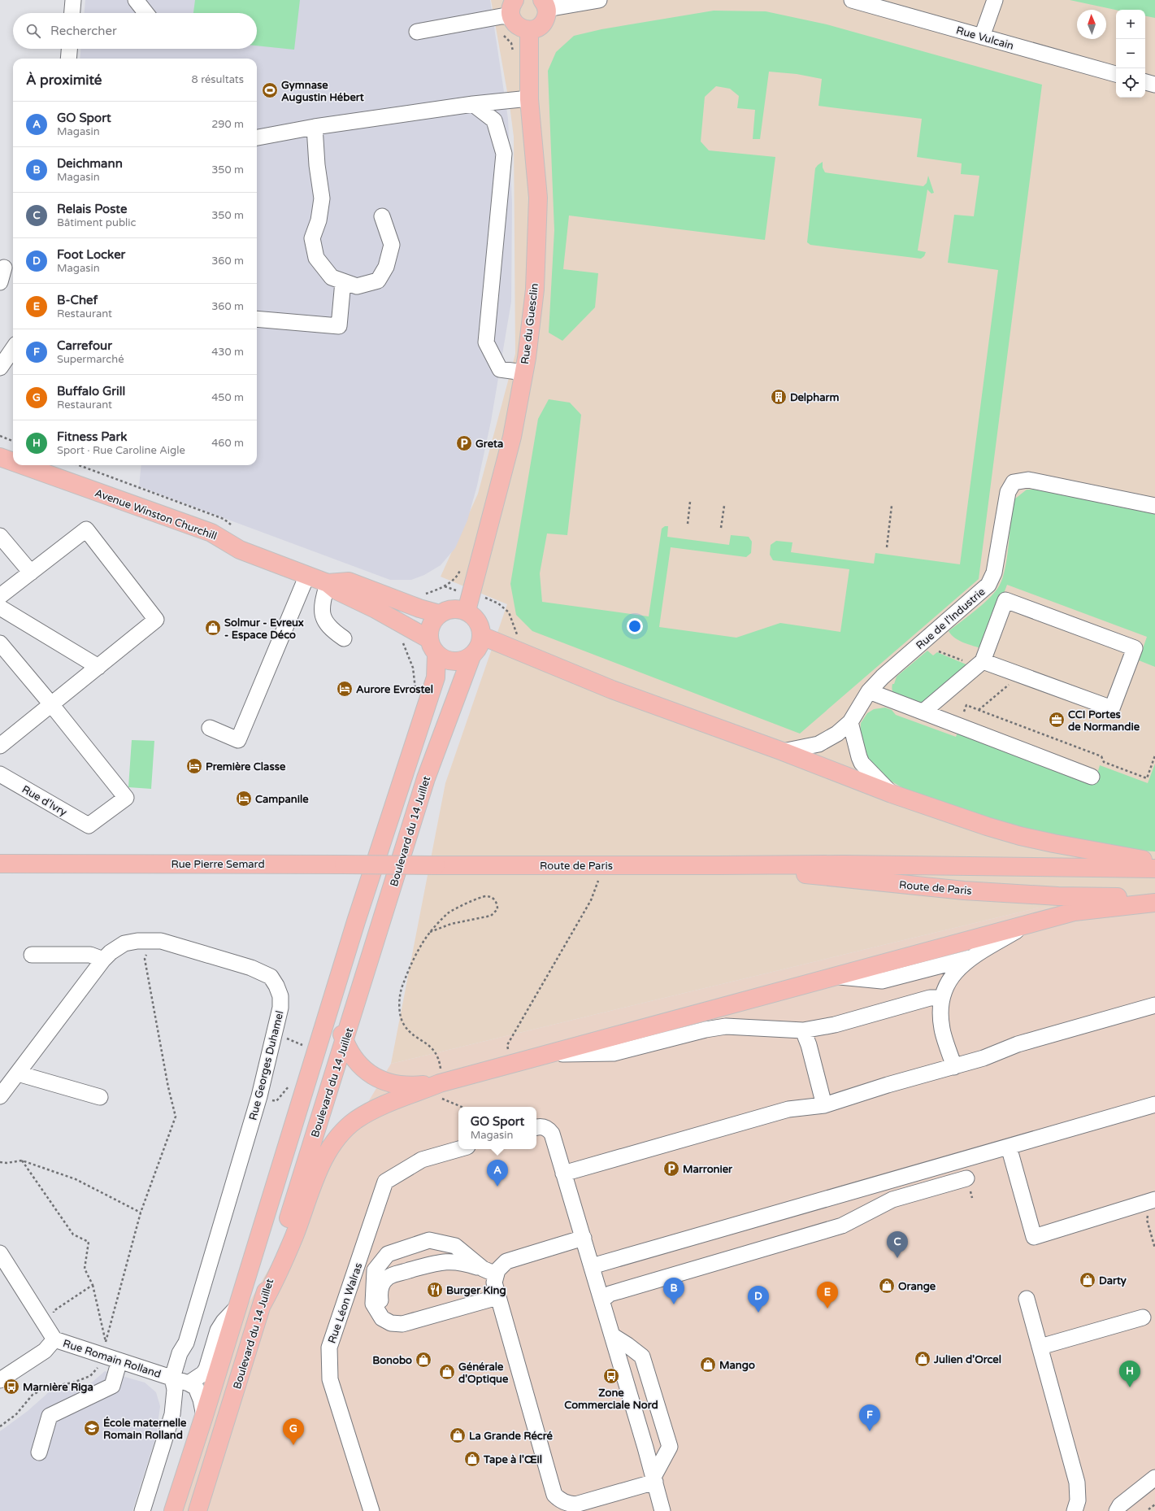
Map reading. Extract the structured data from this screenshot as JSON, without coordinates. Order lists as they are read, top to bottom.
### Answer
{
  "streets": {
    "main road": [
      "Rue du Guesclin",
      "Avenue Winston Churchill",
      "Boulevard du 14 Juillet",
      "Rue Pierre Semard",
      "Route de Paris"
    ],
    "street": [
      "Rue Vulcain",
      "Rue de l'Industrie",
      "Rue d'Ivry",
      "Rue Georges Duhamel",
      "Rue Léon Walras",
      "Rue Romain Rolland"
    ]
  },
  "crossings": [
    ["Rue du Guesclin", "Boulevard du 14 Juillet"],
    ["Rue Pierre Semard", "Route de Paris"],
    ["Rue Georges Duhamel", "Rue Romain Rolland"]
  ],
  "places": {
    "sports": ["Gymnase Augustin Hébert"],
    "building": ["Delpharm"],
    "parking": ["Greta", "Marronier"],
    "shop": [
      "Solmur - Evreux - Espace Déco",
      "Darty",
      "Orange",
      "Julien d'Orcel",
      "Bonobo",
      "Mango",
      "Générale d'Optique",
      "La Grande Récré",
      "Tape à l'Œil"
    ],
    "hotel": ["Aurore Evrostel", "Première Classe", "Campanile"],
    "office": ["CCI Portes de Normandie"],
    "restaurant": ["Burger King"],
    "bus stop": ["Zone Commerciale Nord", "Marnière Riga"],
    "school or university": ["École maternelle Romain Rolland"]
  },
  "north": "top",
  "page": {
    "map_buttons": ["+", "−"],
    "search": "Rechercher",
    "heading": ["À proximité", "8 résultats"],
    "list": [
      {
        "mark": "A",
        "name": "GO Sport",
        "note": "Magasin",
        "value": "290 m"
      },
      {
        "mark": "B",
        "name": "Deichmann",
        "note": "Magasin",
        "value": "350 m"
      },
      {
        "mark": "C",
        "name": "Relais Poste",
        "note": "Bâtiment public",
        "value": "350 m"
      },
      {
        "mark": "D",
        "name": "Foot Locker",
        "note": "Magasin",
        "value": "360 m"
      },
      {
        "mark": "E",
        "name": "B-Chef",
        "note": "Restaurant",
        "value": "360 m"
      },
      {
        "mark": "F",
        "name": "Carrefour",
        "note": "Supermarché",
        "value": "430 m"
      },
      {
        "mark": "G",
        "name": "Buffalo Grill",
        "note": "Restaurant",
        "value": "450 m"
      },
      {
        "mark": "H",
        "name": "Fitness Park",
        "note": "Sport · Rue Caroline Aigle",
        "value": "460 m"
      }
    ],
    "popup": ["GO Sport", "Magasin"],
    "pins": [
      "A",
      "C",
      "B",
      "E",
      "D",
      "H",
      "F",
      "G"
    ]
  }
}
